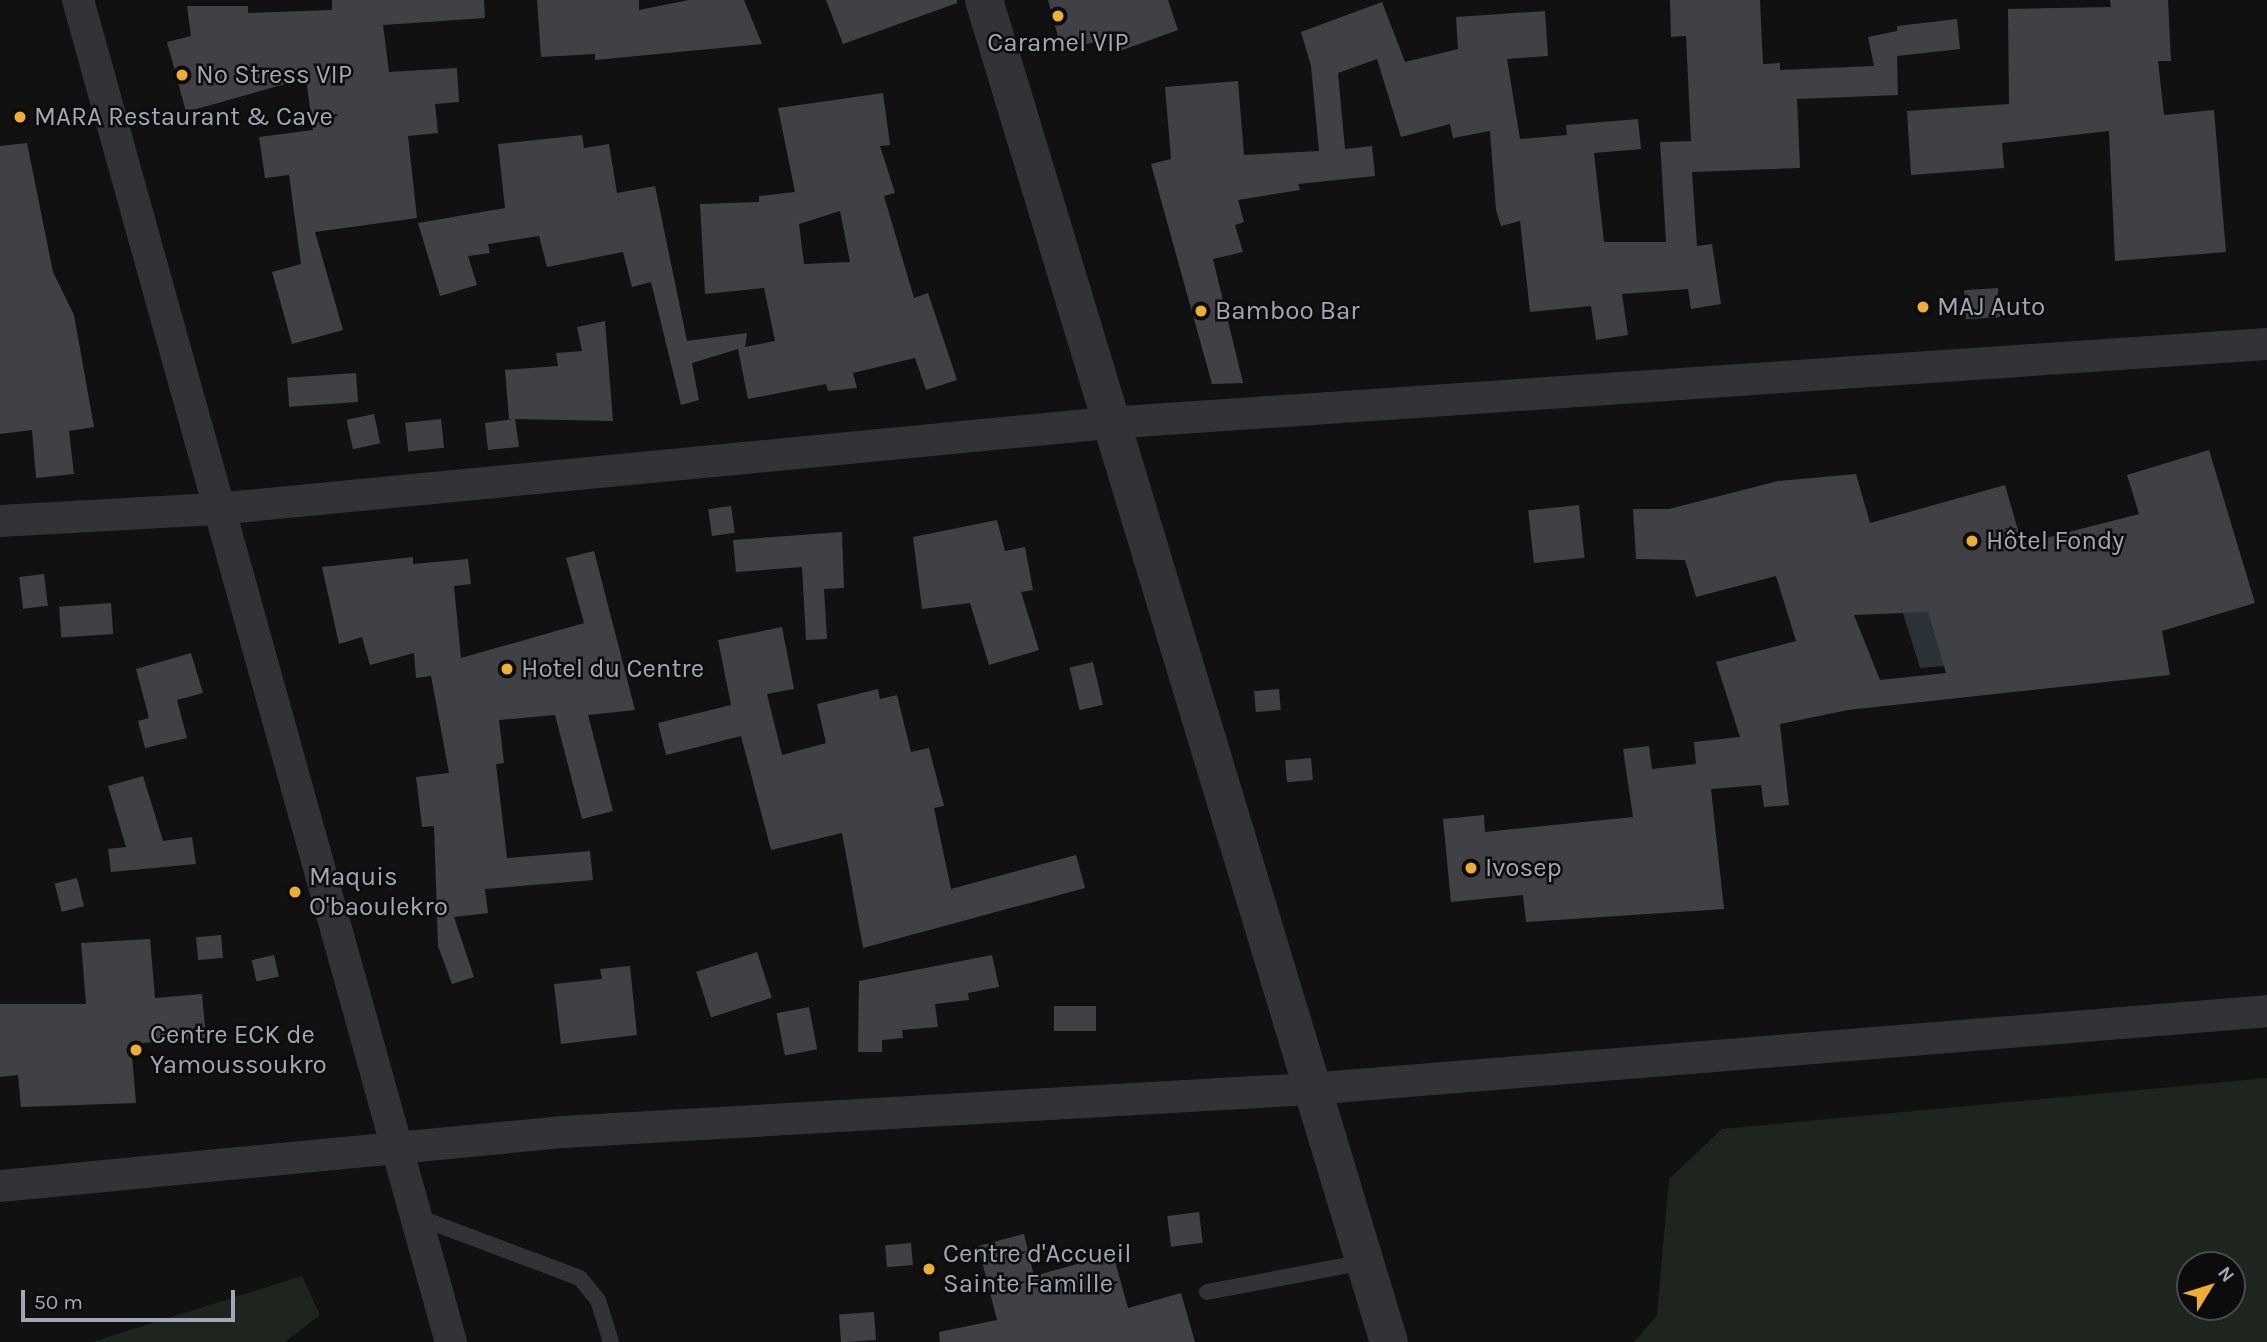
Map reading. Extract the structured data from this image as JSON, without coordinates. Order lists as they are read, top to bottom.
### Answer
{
  "places": [
    "Caramel VIP",
    "No Stress VIP",
    "MARA Restaurant & Cave",
    "MAJ Auto",
    "Bamboo Bar",
    "Hôtel Fondy",
    "Hotel du Centre",
    "Ivosep",
    "Maquis O'baoulekro",
    "Centre ECK de Yamoussoukro",
    "Centre d'Accueil Sainte Famille"
  ],
  "scale_bar": "50 m",
  "north": "top right"
}
